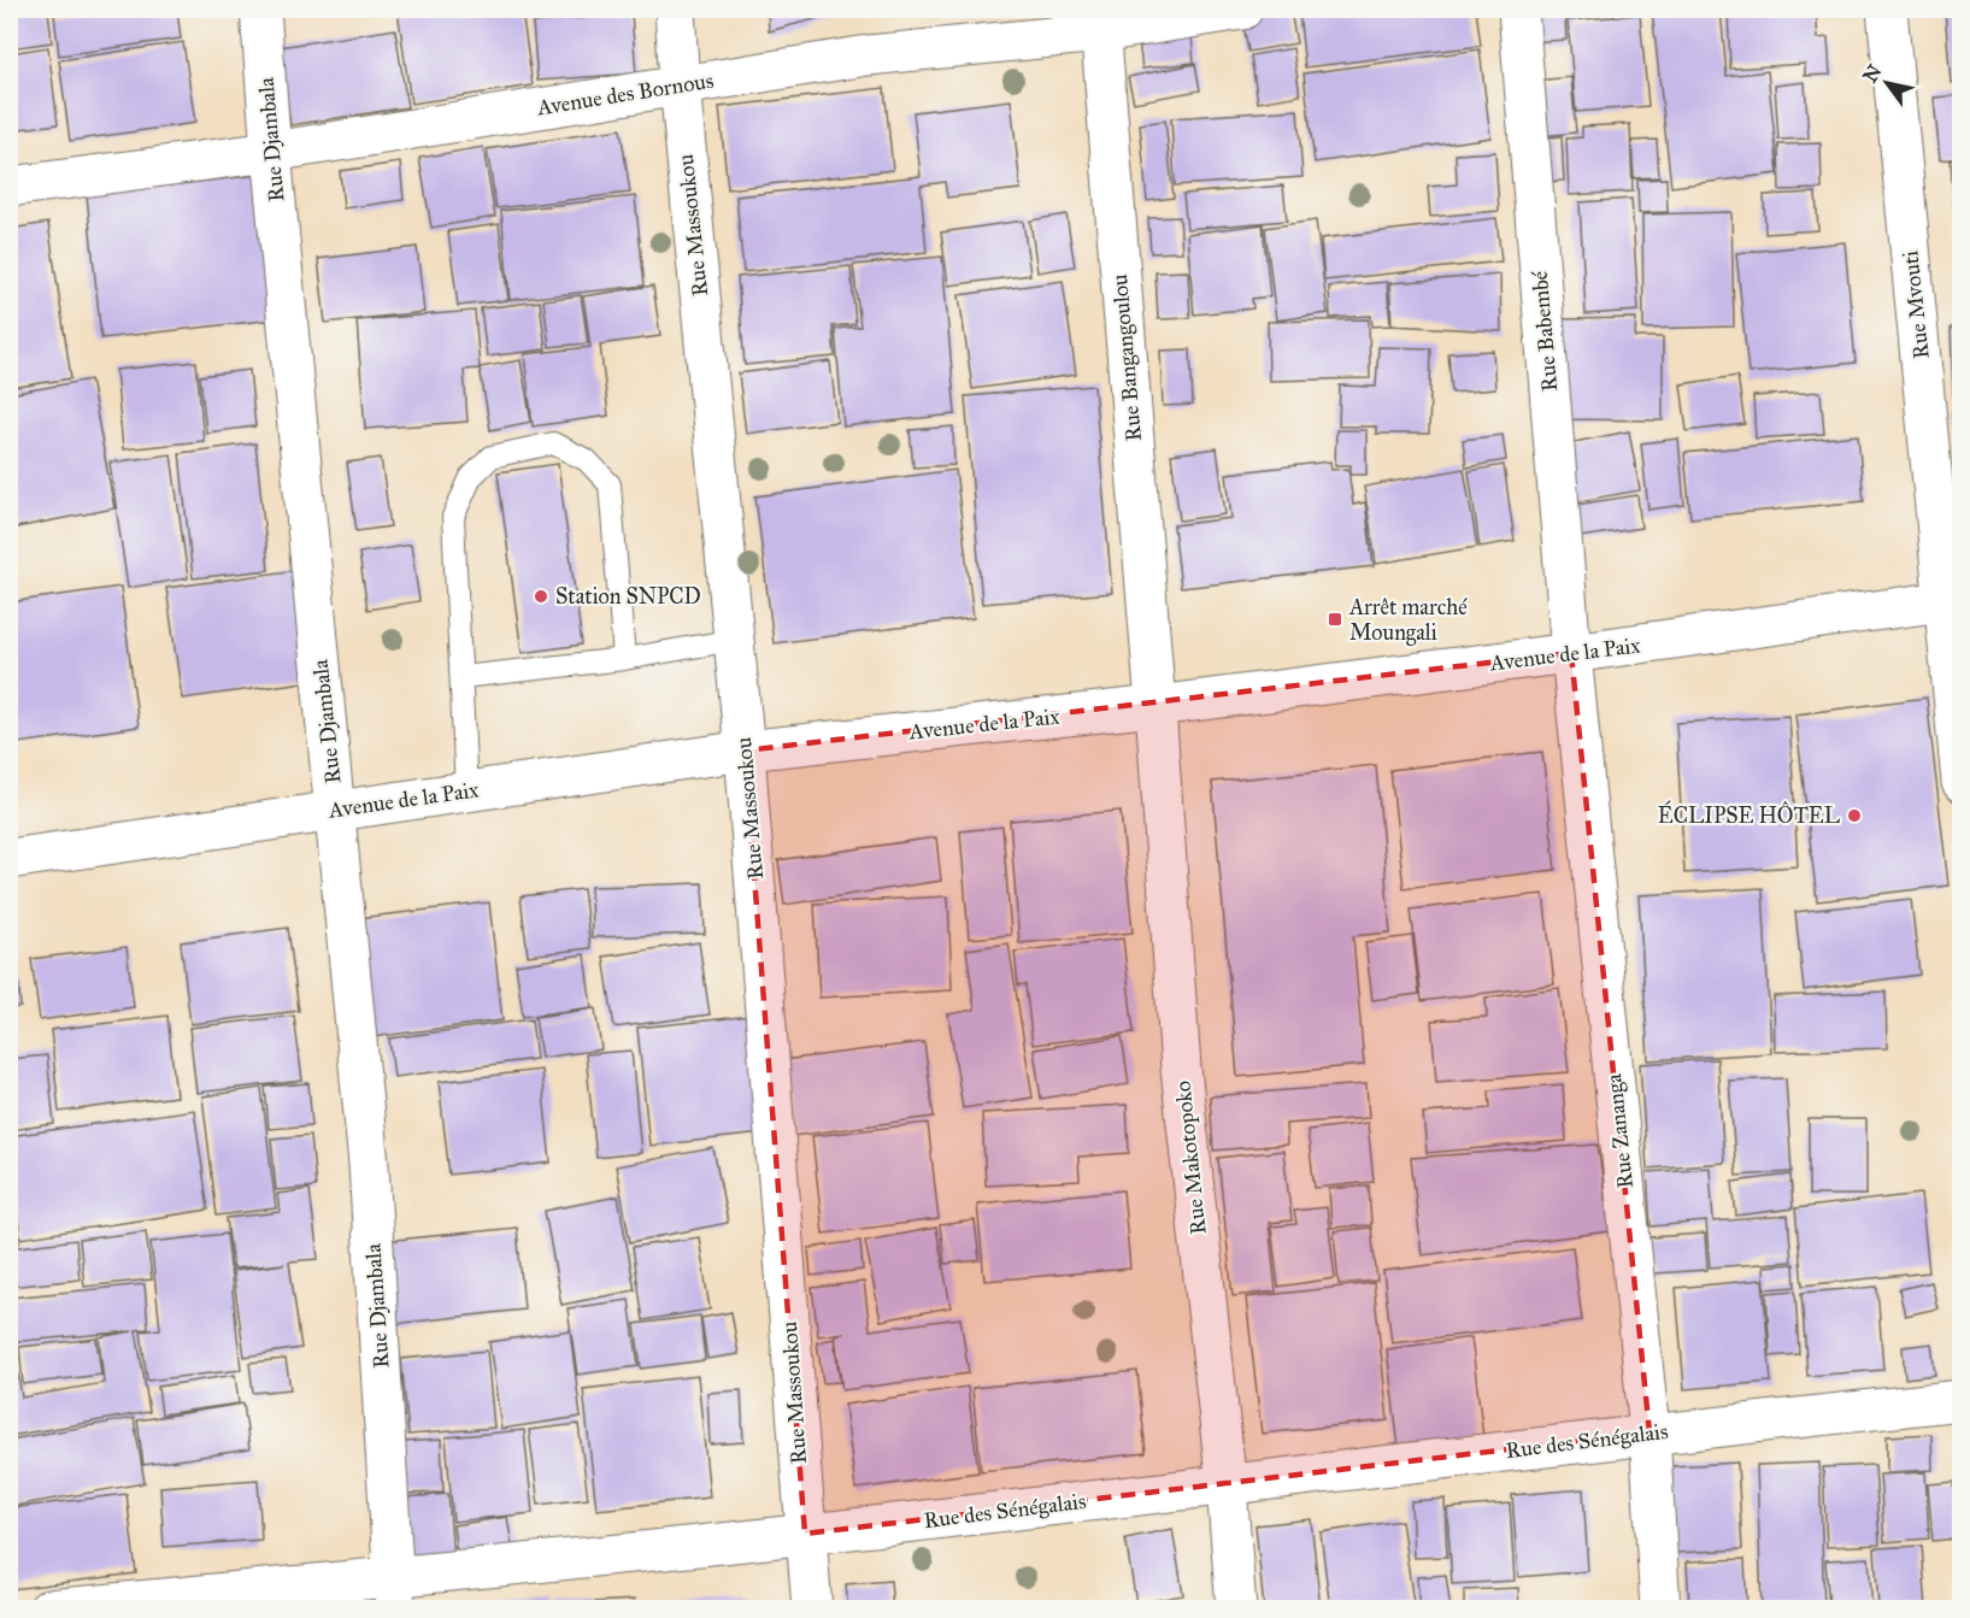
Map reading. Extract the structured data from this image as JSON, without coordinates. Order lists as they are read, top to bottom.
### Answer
{
  "streets": {
    "street": [
      "Avenue des Bornous",
      "Rue Djambala",
      "Rue Massoukou",
      "Rue Mvouti",
      "Rue Babembé",
      "Rue Bangangoulou",
      "Avenue de la Paix",
      "Rue Zananga",
      "Rue Makotopoko",
      "Rue des Sénégalais"
    ]
  },
  "crossings": [
    ["Avenue des Bornous", "Rue Djambala"],
    ["Avenue des Bornous", "Rue Massoukou"],
    ["Avenue des Bornous", "Rue Bangangoulou"],
    ["Rue Djambala", "Avenue de la Paix"],
    ["Rue Djambala", "Rue des Sénégalais"],
    ["Rue Massoukou", "Avenue de la Paix"],
    ["Rue Massoukou", "Rue des Sénégalais"],
    ["Rue Mvouti", "Avenue de la Paix"],
    ["Rue Babembé", "Avenue de la Paix"],
    ["Rue Babembé", "Rue Zananga"],
    ["Rue Bangangoulou", "Avenue de la Paix"],
    ["Rue Bangangoulou", "Rue Makotopoko"],
    ["Avenue de la Paix", "Rue Zananga"],
    ["Avenue de la Paix", "Rue Makotopoko"],
    ["Rue Zananga", "Rue des Sénégalais"],
    ["Rue Makotopoko", "Rue des Sénégalais"]
  ],
  "places": {
    "other": ["Station SNPCD", "ÉCLIPSE HÔTEL"],
    "transit": ["Arrêt marché Moungali"]
  },
  "north": "top left"
}
